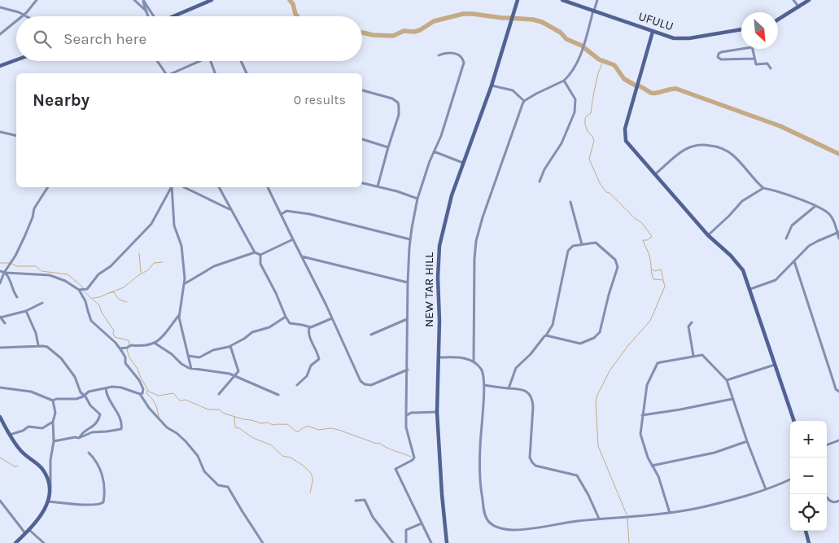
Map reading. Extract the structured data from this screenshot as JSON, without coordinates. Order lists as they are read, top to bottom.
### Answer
{
  "streets": {
    "street": ["UFULU", "NEW TAR HILL"]
  },
  "north": "bottom right",
  "page": {
    "search": "Search here",
    "heading": ["Nearby", "0 results"],
    "map_buttons": ["+", "−"]
  }
}
